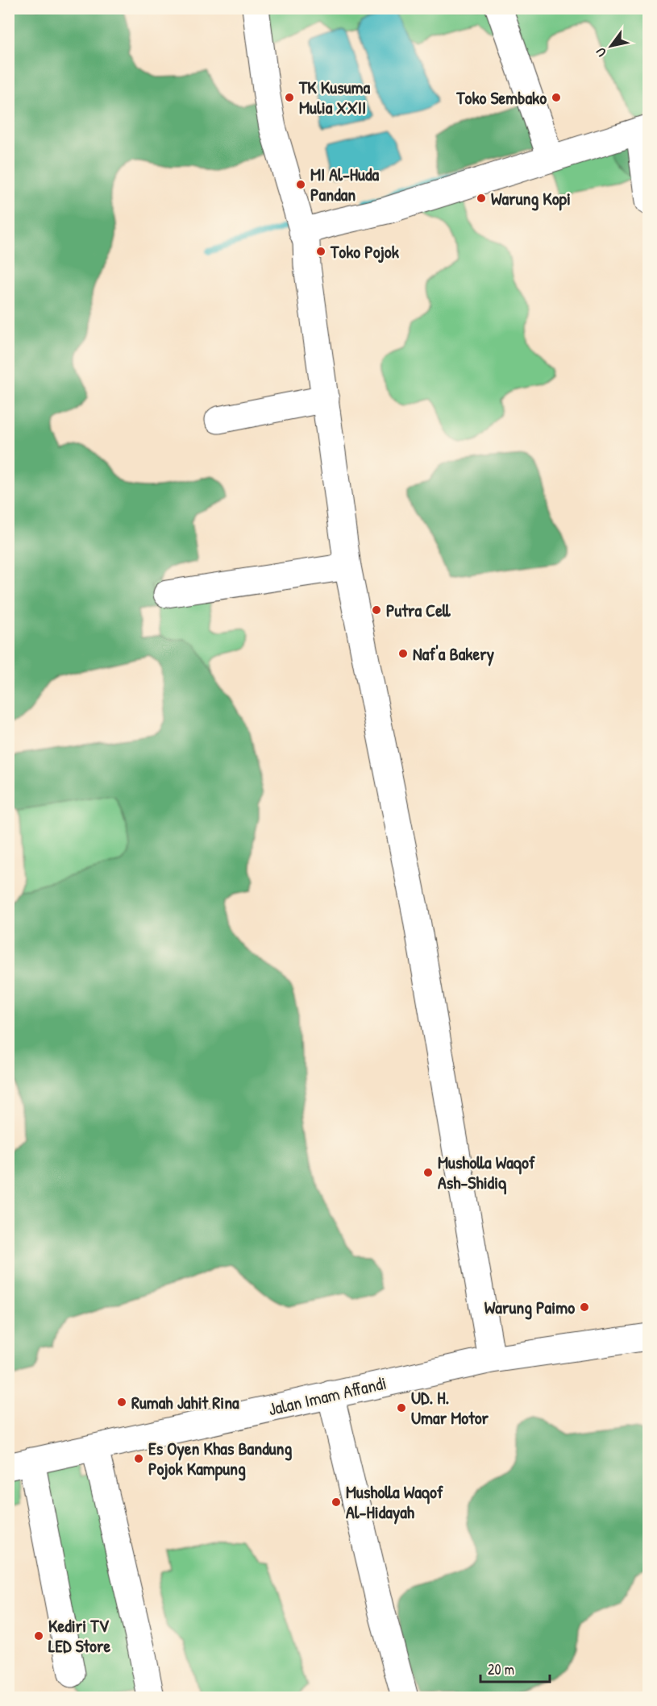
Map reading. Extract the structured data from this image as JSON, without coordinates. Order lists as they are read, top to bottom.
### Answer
{
  "streets": {
    "street": ["Jalan Imam Affandi"]
  },
  "places": [
    "TK Kusuma Mulia XXII",
    "Toko Sembako",
    "MI Al-Huda Pandan",
    "Warung Kopi",
    "Toko Pojok",
    "Putra Cell",
    "Naf'a Bakery",
    "Musholla Waqof Ash-Shidiq",
    "Warung Paimo",
    "Rumah Jahit Rina",
    "UD. H. Umar Motor",
    "Es Oyen Khas Bandung Pojok Kampung",
    "Musholla Waqof Al-Hidayah",
    "Kediri TV LED Store"
  ],
  "scale_bar": "20 m",
  "north": "bottom left"
}
